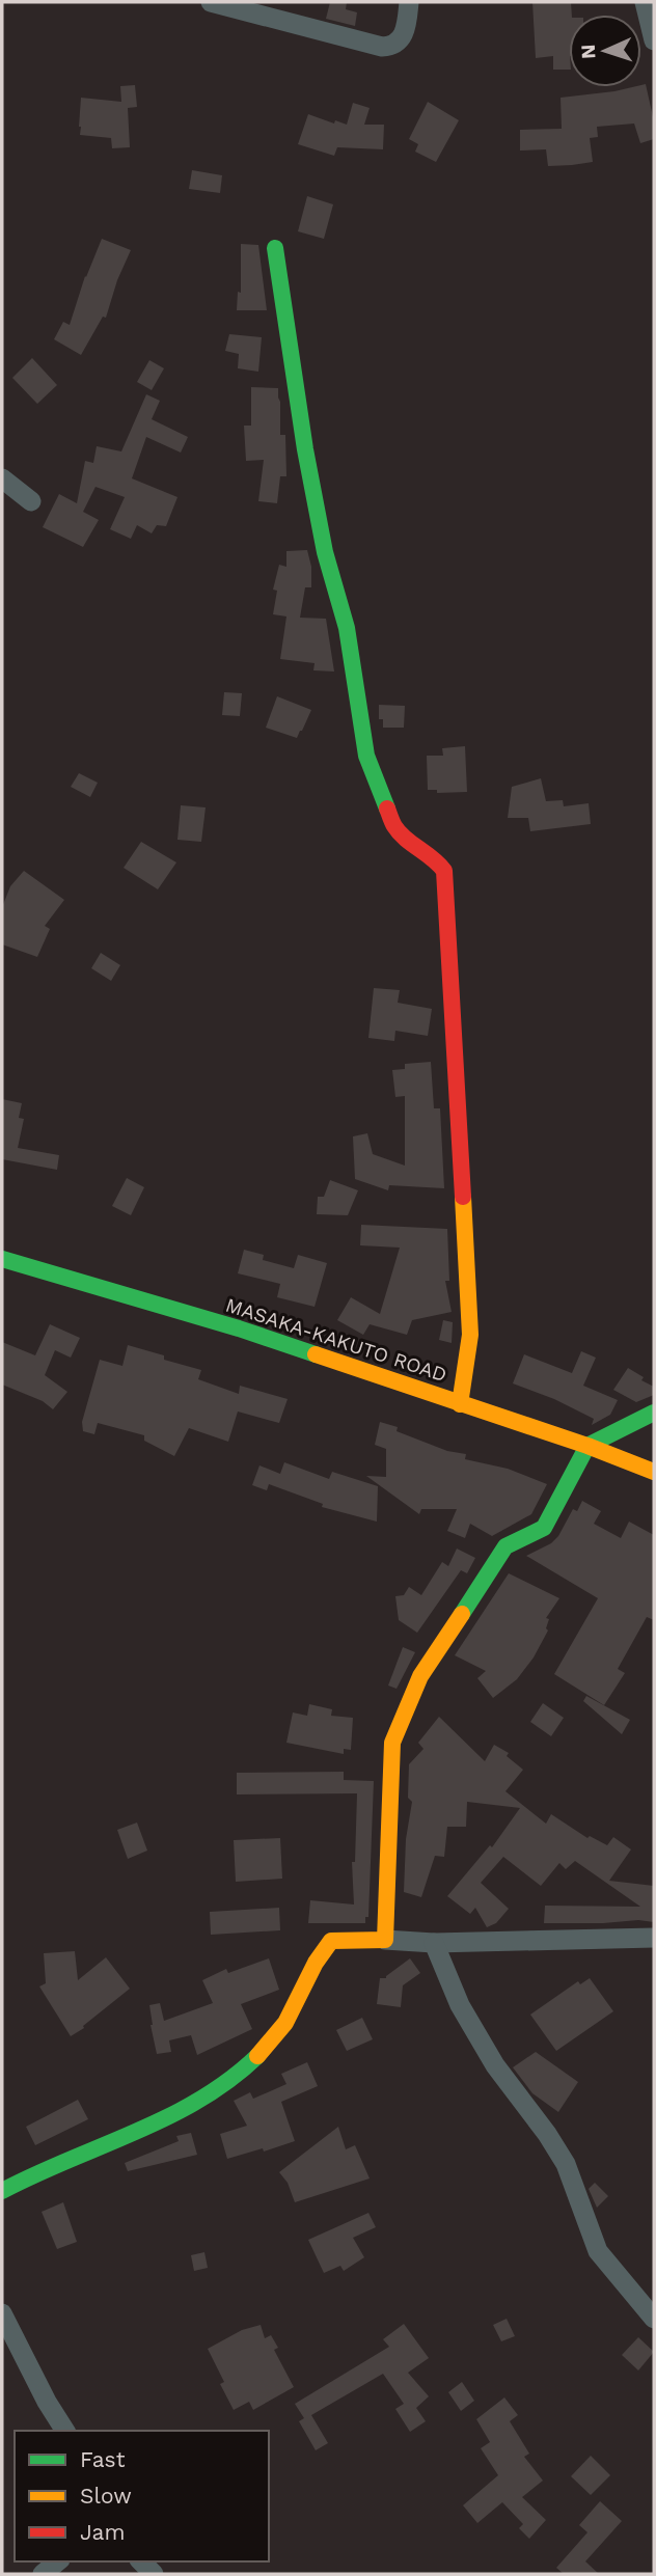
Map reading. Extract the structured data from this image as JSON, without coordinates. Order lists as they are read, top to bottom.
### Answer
{
  "streets": {
    "main road": ["MASAKA-KAKUTO ROAD"]
  },
  "legend": ["Fast", "Slow", "Jam"],
  "north": "left"
}
